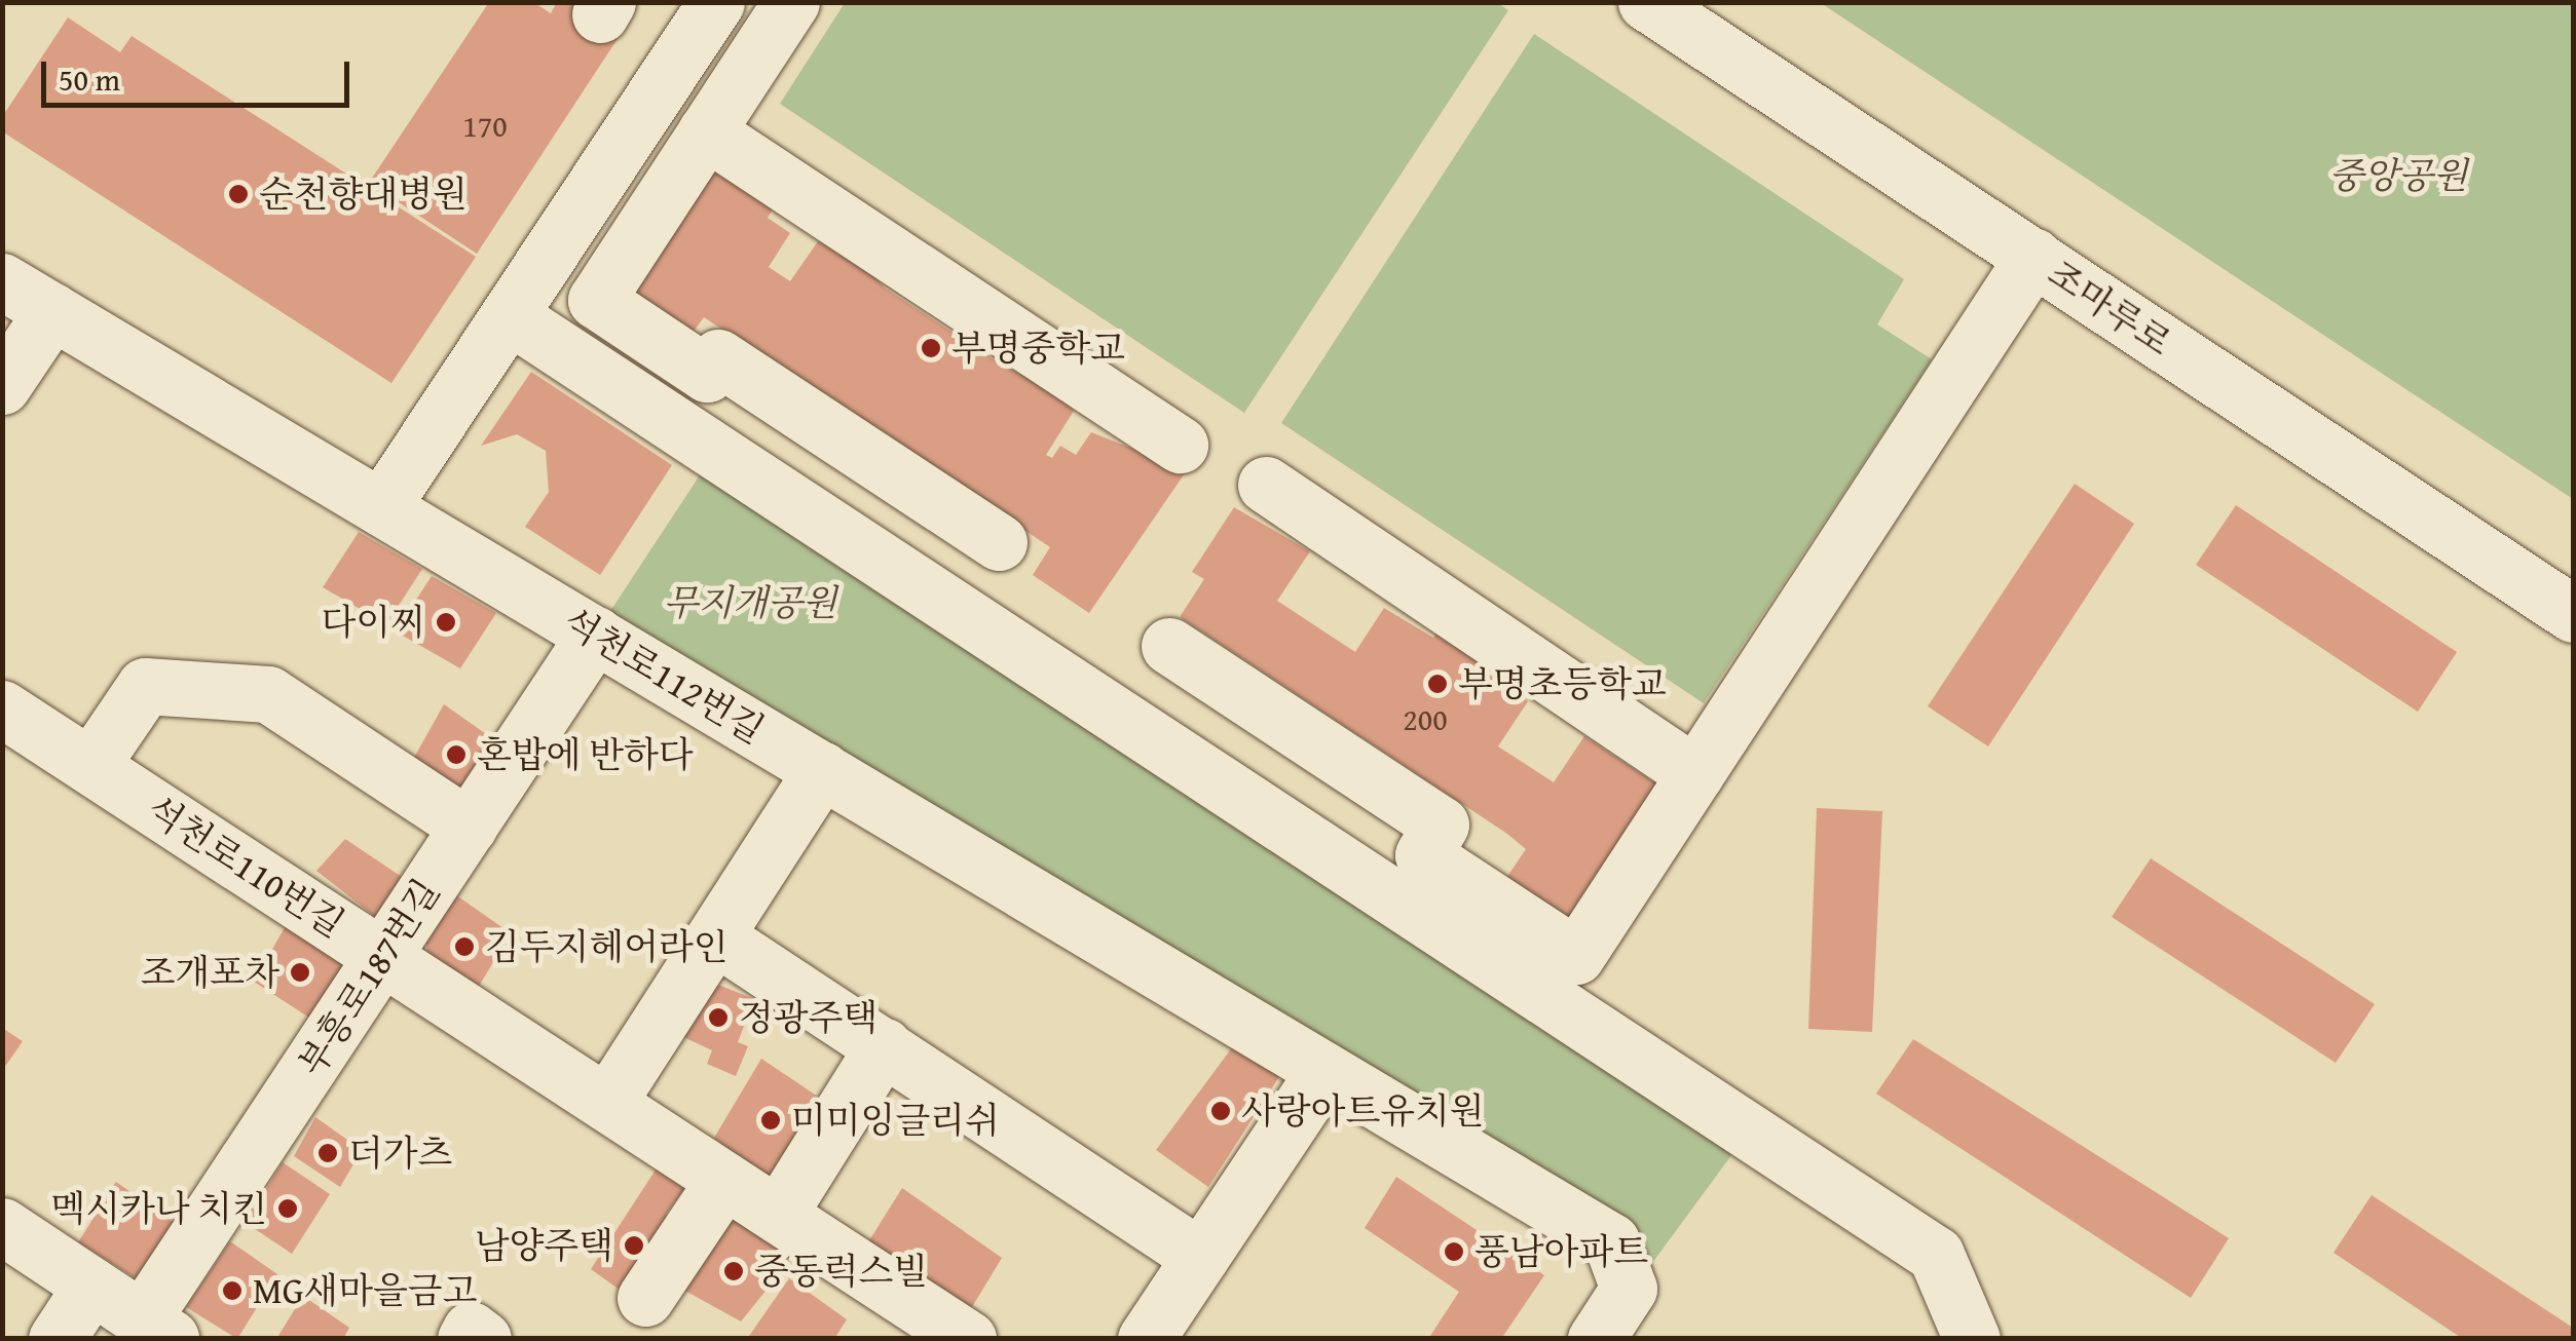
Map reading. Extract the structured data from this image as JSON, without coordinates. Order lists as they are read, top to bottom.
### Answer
{
  "streets": {
    "street": [
      "조마루로",
      "석천로112번길",
      "석천로110번길",
      "부흥로187번길"
    ]
  },
  "crossings": [
    ["석천로112번길", "부흥로187번길"],
    ["석천로110번길", "부흥로187번길"]
  ],
  "parks": ["중앙공원", "무지개공원"],
  "places": [
    "순천향대병원",
    "부명중학교",
    "다이찌",
    "부명초등학교",
    "혼밥에 반하다",
    "김두지헤어라인",
    "조개포차",
    "정광주택",
    "사랑아트유치원",
    "미미잉글리쉬",
    "더가츠",
    "멕시카나 치킨",
    "남양주택",
    "풍남아파트",
    "중동럭스빌",
    "MG새마을금고"
  ],
  "house_numbers": ["170", "200"],
  "scale_bar": "50 m"
}
